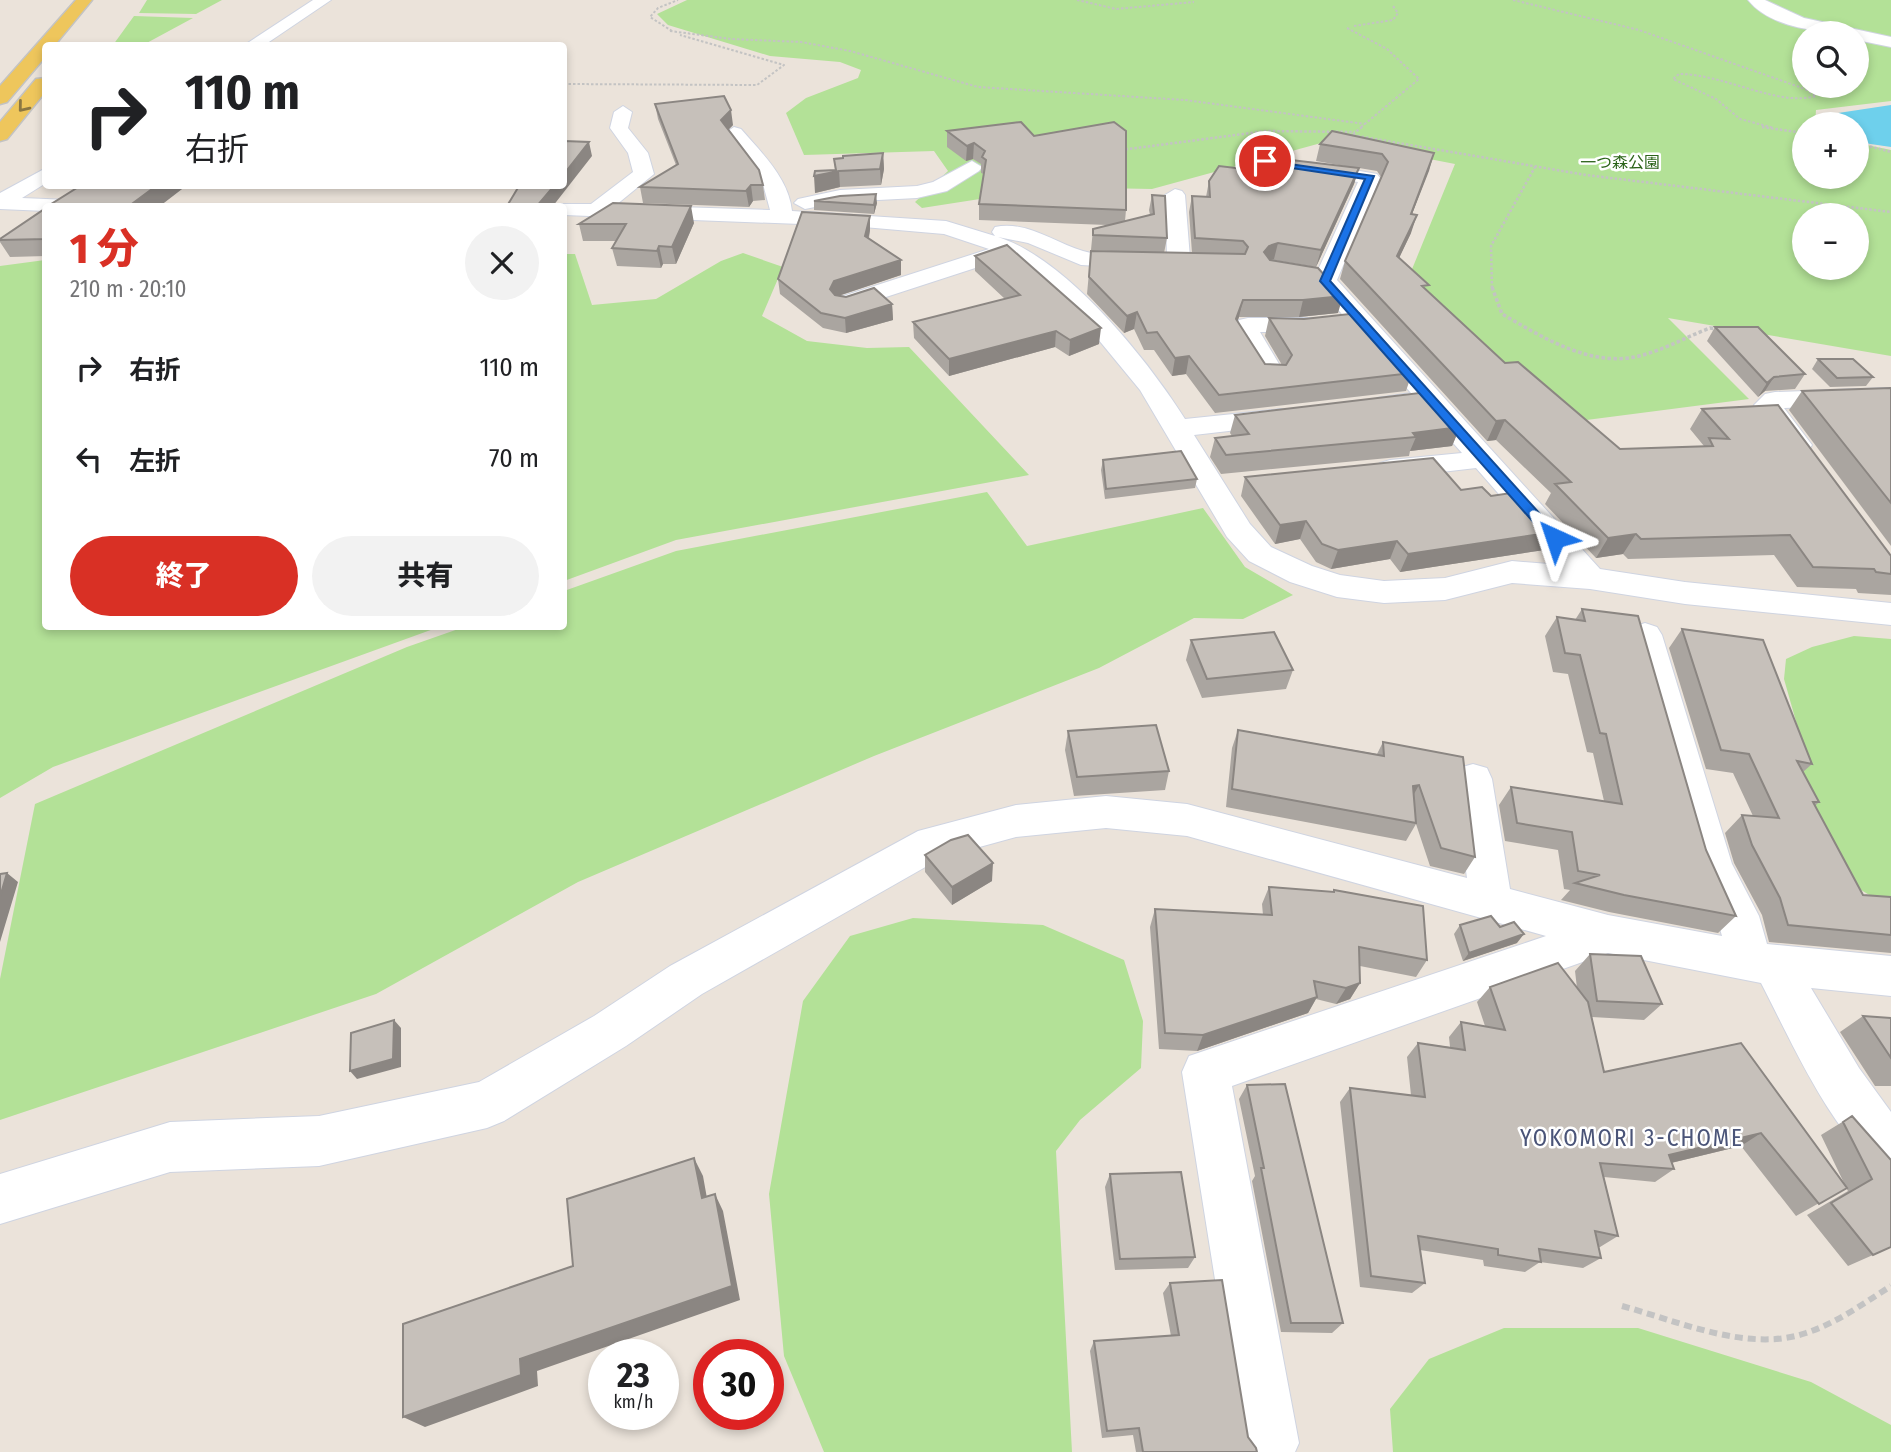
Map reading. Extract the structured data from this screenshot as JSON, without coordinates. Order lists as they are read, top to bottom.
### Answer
{
  "districts": ["YOKOMORI 3-CHOME"],
  "parks": ["一つ森公園"],
  "page": {
    "map_buttons": ["+", "−"],
    "turn": ["110 m", "右折"],
    "heading": ["1 分", "210 m · 20:10"],
    "list": [
      {
        "name": "右折",
        "value": "110 m"
      },
      {
        "name": "左折",
        "value": "70 m"
      }
    ],
    "buttons": ["終了", "共有"],
    "speed": "23 km/h",
    "limit": "30"
  }
}
